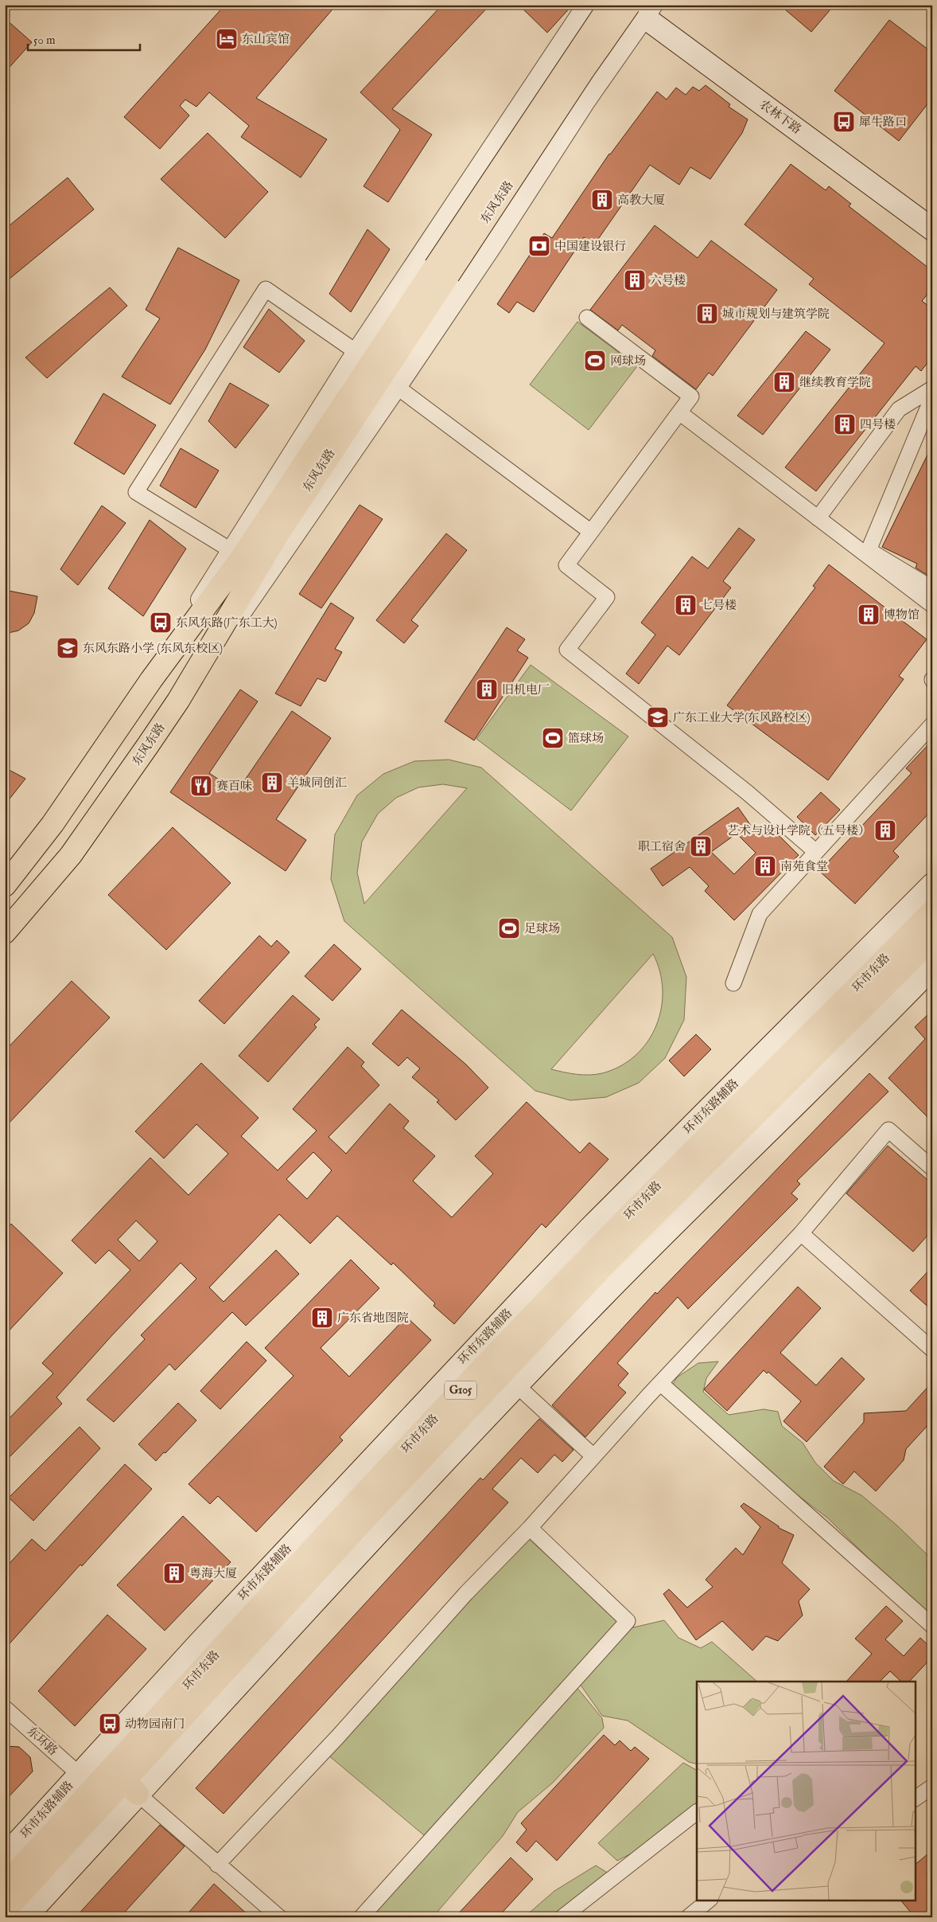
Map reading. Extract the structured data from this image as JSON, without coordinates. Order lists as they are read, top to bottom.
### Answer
{
  "streets": {
    "highway": ["东风东路", "环市东路", "G105"],
    "main road": ["农林下路", "环市东路辅路"],
    "street": ["东环路"]
  },
  "crossings": [
    ["农林下路", "东风东路"],
    ["环市东路辅路", "东环路"]
  ],
  "places": {
    "hotel": ["东山宾馆"],
    "bus stop": ["犀牛路口", "东风东路(广东工大)", "动物园南门"],
    "building": [
      "高教大厦",
      "六号楼",
      "城市规划与建筑学院",
      "继续教育学院",
      "四号楼",
      "七号楼",
      "博物馆",
      "旧机电厂",
      "羊城同创汇",
      "艺术与设计学院（五号楼）",
      "职工宿舍",
      "南苑食堂",
      "广东省地图院",
      "粤海大厦"
    ],
    "bank": ["中国建设银行"],
    "sports": ["网球场", "篮球场", "足球场"],
    "school or university": ["东风东路小学 (东风东校区)", "广东工业大学(东风路校区)"],
    "restaurant": ["赛百味"]
  },
  "scale_bar": "50 m"
}
